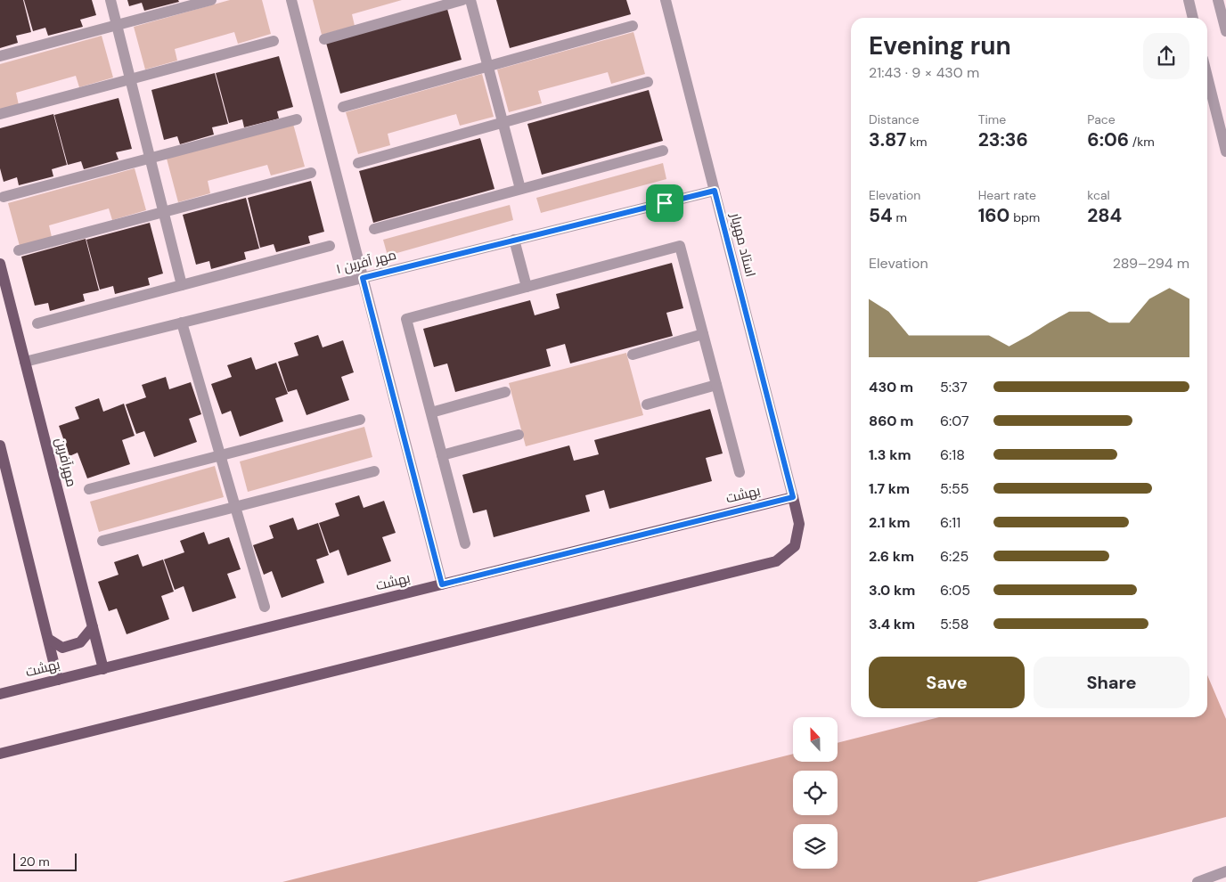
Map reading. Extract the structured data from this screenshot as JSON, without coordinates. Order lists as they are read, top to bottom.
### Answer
{
  "streets": {
    "main road": ["مهرآفرین", "بهشت"],
    "street": ["استاد مهریار", "مهر آفرین ۱"]
  },
  "crossings": [
    ["استاد مهریار", "مهر آفرین ۱"],
    ["استاد مهریار", "بهشت"],
    ["مهر آفرین ۱", "مهرآفرین"],
    ["مهرآفرین", "بهشت"]
  ],
  "scale_bar": "20 m",
  "north": "top",
  "page": {
    "heading": ["Evening run", "21:43 · 9 × 430 m"],
    "stats": [
      ["Distance", "3.87 km"],
      ["Time", "23:36"],
      ["Pace", "6:06 /km"],
      ["Elevation", "54 m"],
      ["Heart rate", "160 bpm"],
      ["kcal", "284"]
    ],
    "chart": ["Elevation", "289–294 m"],
    "list": [
      {
        "name": "430 m",
        "note": "5:37"
      },
      {
        "name": "860 m",
        "note": "6:07"
      },
      {
        "name": "1.3 km",
        "note": "6:18"
      },
      {
        "name": "1.7 km",
        "note": "5:55"
      },
      {
        "name": "2.1 km",
        "note": "6:11"
      },
      {
        "name": "2.6 km",
        "note": "6:25"
      },
      {
        "name": "3.0 km",
        "note": "6:05"
      },
      {
        "name": "3.4 km",
        "note": "5:58"
      }
    ],
    "buttons": ["Save", "Share"],
    "scale": "20 m"
  }
}
